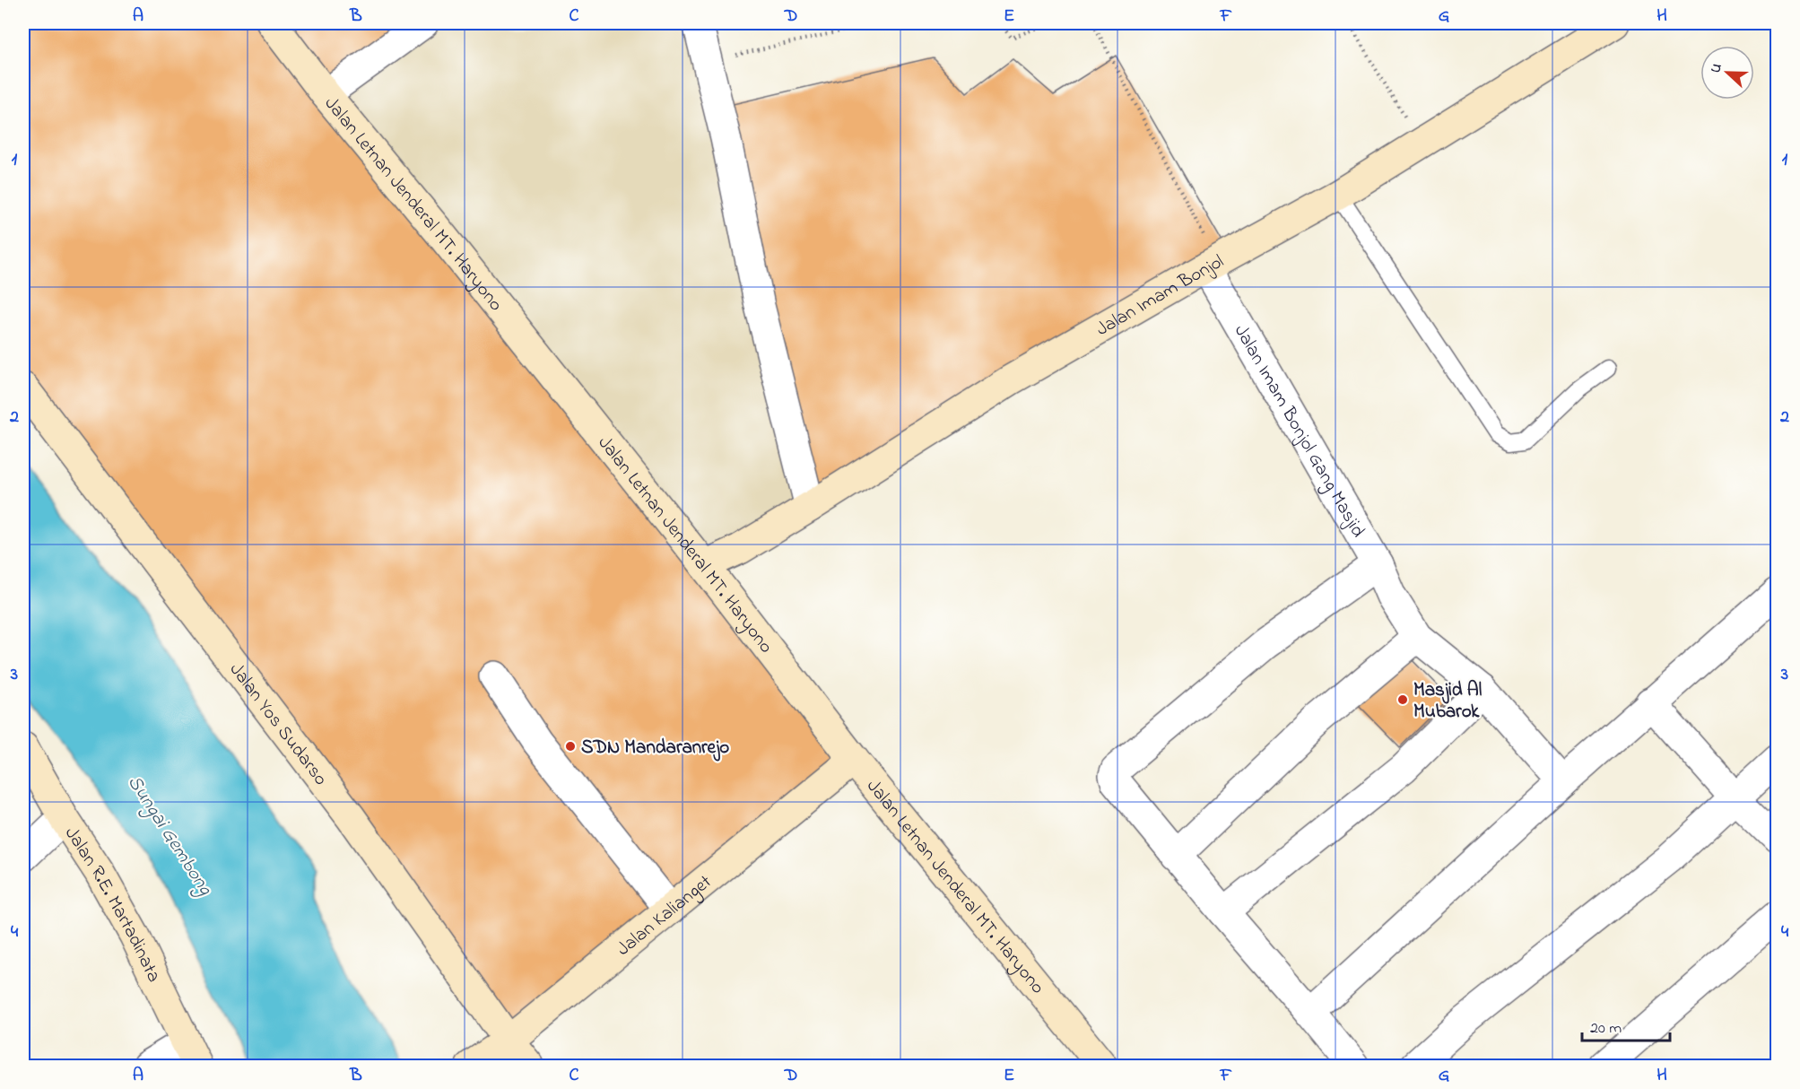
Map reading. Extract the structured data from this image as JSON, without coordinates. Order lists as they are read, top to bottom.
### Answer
{
  "streets": {
    "main road": [
      "Jalan Letnan Jenderal MT. Haryono",
      "Jalan Imam Bonjol",
      "Jalan Yos Sudarso",
      "Jalan R.E. Martadinata",
      "Jalan Kalianget"
    ],
    "street": ["Jalan Imam Bonjol Gang Masjid"]
  },
  "crossings": [
    ["Jalan Letnan Jenderal MT. Haryono", "Jalan Imam Bonjol"],
    ["Jalan Letnan Jenderal MT. Haryono", "Jalan Kalianget"],
    ["Jalan Imam Bonjol", "Jalan Imam Bonjol Gang Masjid"],
    ["Jalan Yos Sudarso", "Jalan Kalianget"]
  ],
  "water": ["Sungai Gembong"],
  "places": ["Masjid Al Mubarok", "SDN Mandaranrejo"],
  "scale_bar": "20 m",
  "north": "left",
  "grid": {
    "columns": [
      "A",
      "B",
      "C",
      "D",
      "E",
      "F",
      "G",
      "H"
    ],
    "rows": [
      "1",
      "2",
      "3",
      "4"
    ]
  }
}
